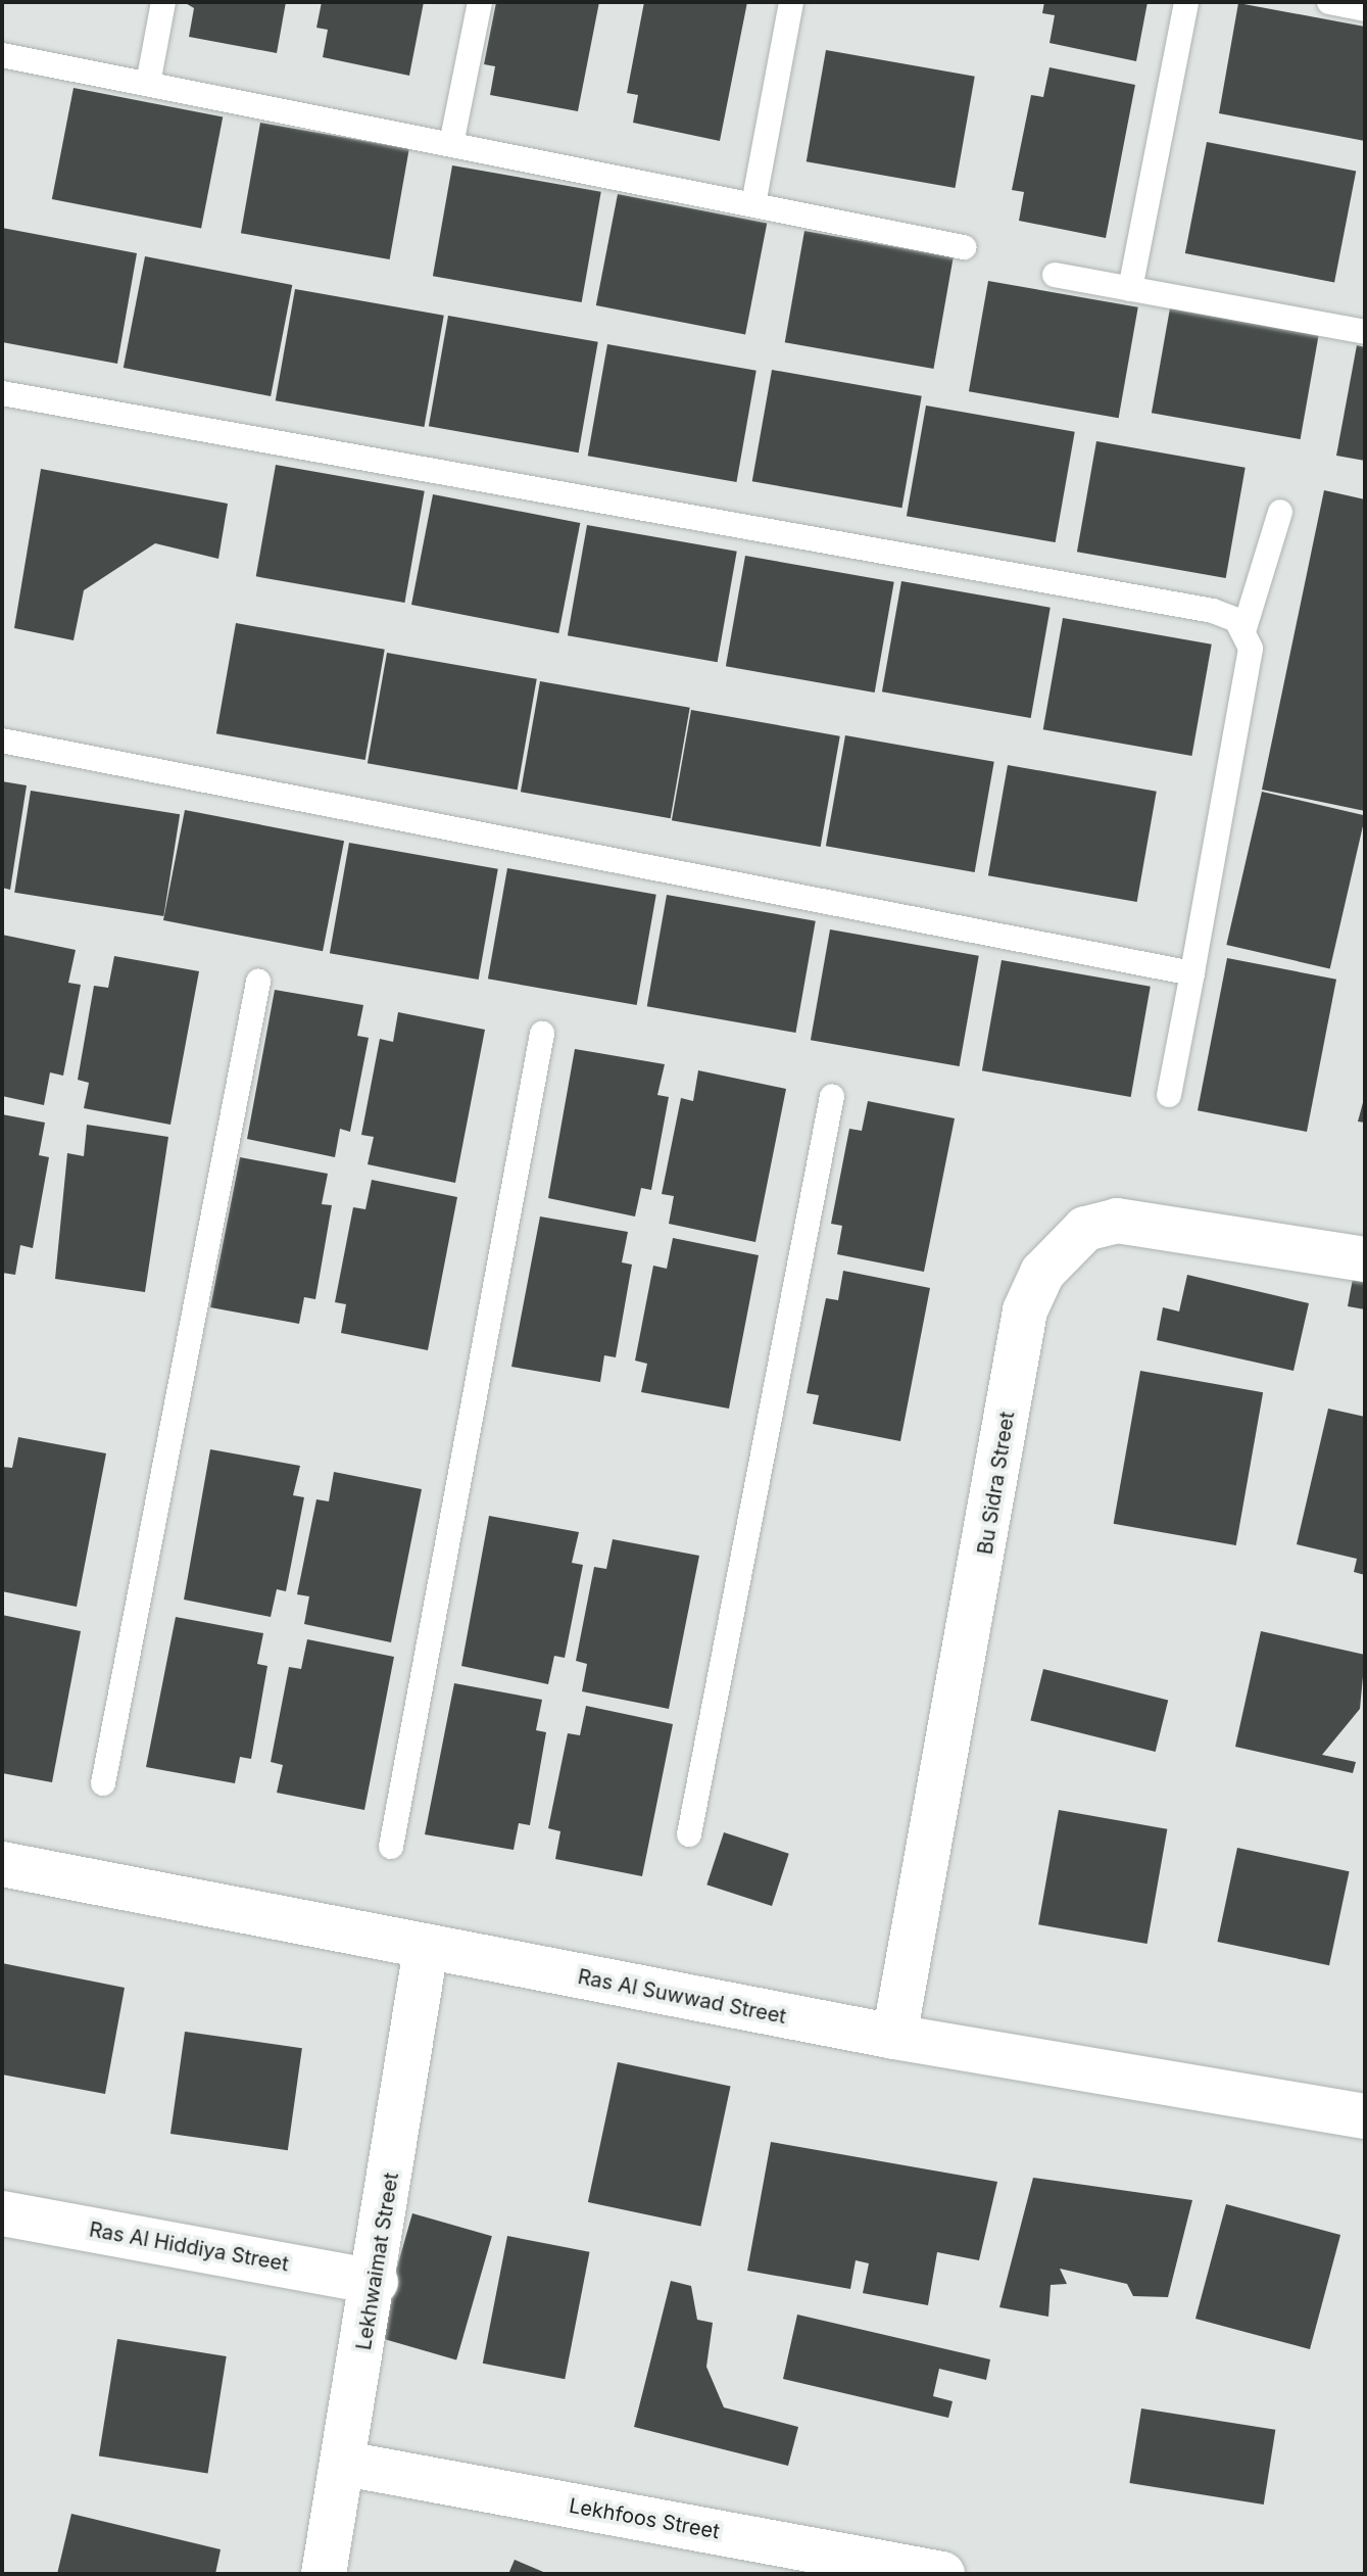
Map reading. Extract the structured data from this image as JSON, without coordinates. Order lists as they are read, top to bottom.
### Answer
{
  "streets": {
    "street": [
      "Bu Sidra Street",
      "Ras Al Suwwad Street",
      "Ras Al Hiddiya Street",
      "Lekhwaimat Street",
      "Lekhfoos Street"
    ]
  },
  "crossings": [
    ["Bu Sidra Street", "Ras Al Suwwad Street"],
    ["Ras Al Suwwad Street", "Lekhwaimat Street"],
    ["Ras Al Hiddiya Street", "Lekhwaimat Street"],
    ["Lekhwaimat Street", "Lekhfoos Street"]
  ]
}
